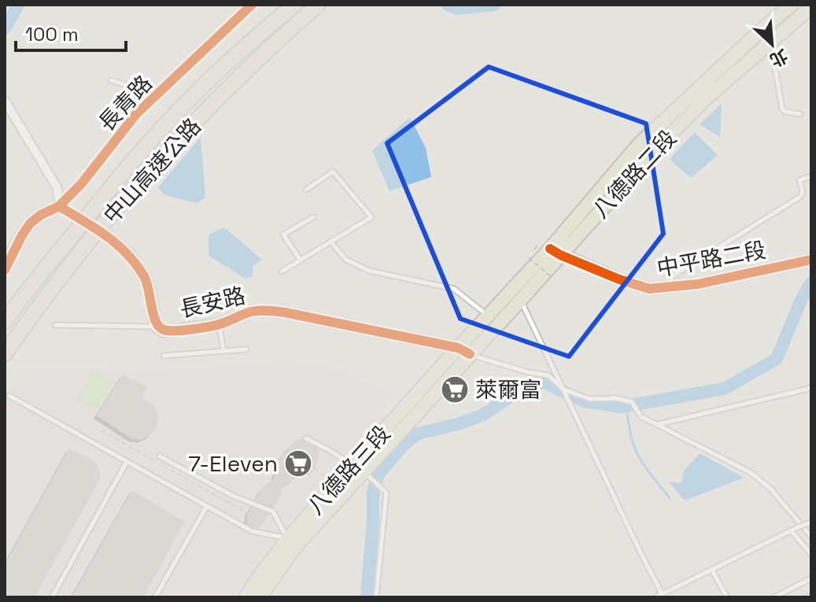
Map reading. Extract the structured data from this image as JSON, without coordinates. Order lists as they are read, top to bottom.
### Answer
{
  "streets": {
    "highway": ["中山高速公路"],
    "main road": ["八德路二段", "八德路三段"],
    "street": ["長青路", "中平路二段", "長安路"]
  },
  "crossings": [
    ["八德路二段", "中平路二段"],
    ["八德路二段", "長安路"],
    ["八德路二段", "八德路三段"],
    ["長安路", "八德路三段"]
  ],
  "places": {
    "supermarket": ["萊爾富", "7-Eleven"]
  },
  "scale_bar": "100 m",
  "north": "bottom right"
}
